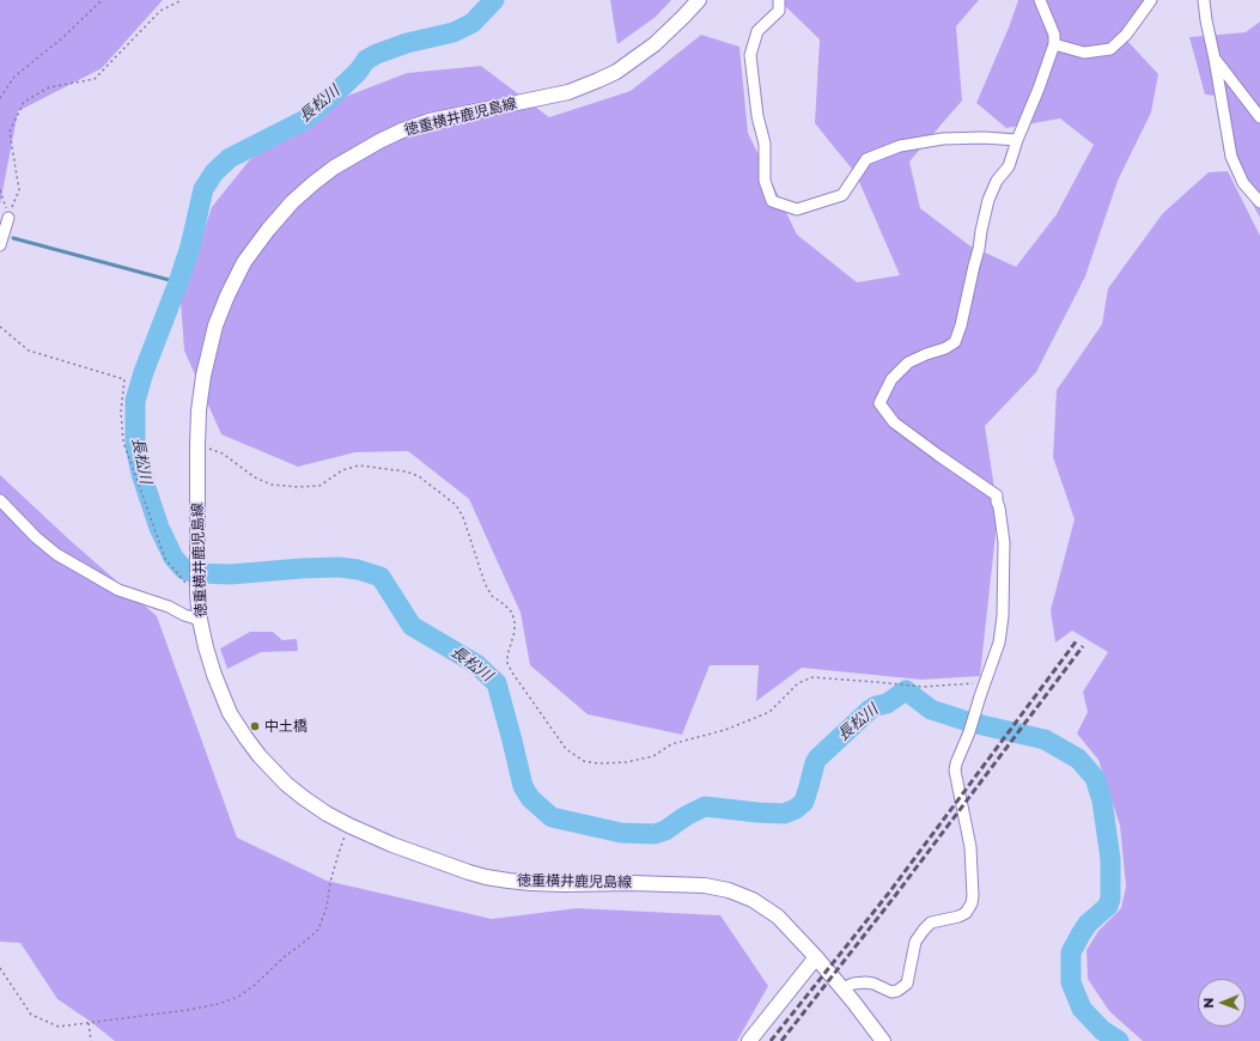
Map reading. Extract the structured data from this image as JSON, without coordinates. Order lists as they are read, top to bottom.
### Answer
{
  "streets": {
    "main road": ["徳重横井鹿児島線"]
  },
  "water": ["長松川"],
  "places": ["中土橋"],
  "north": "left"
}
